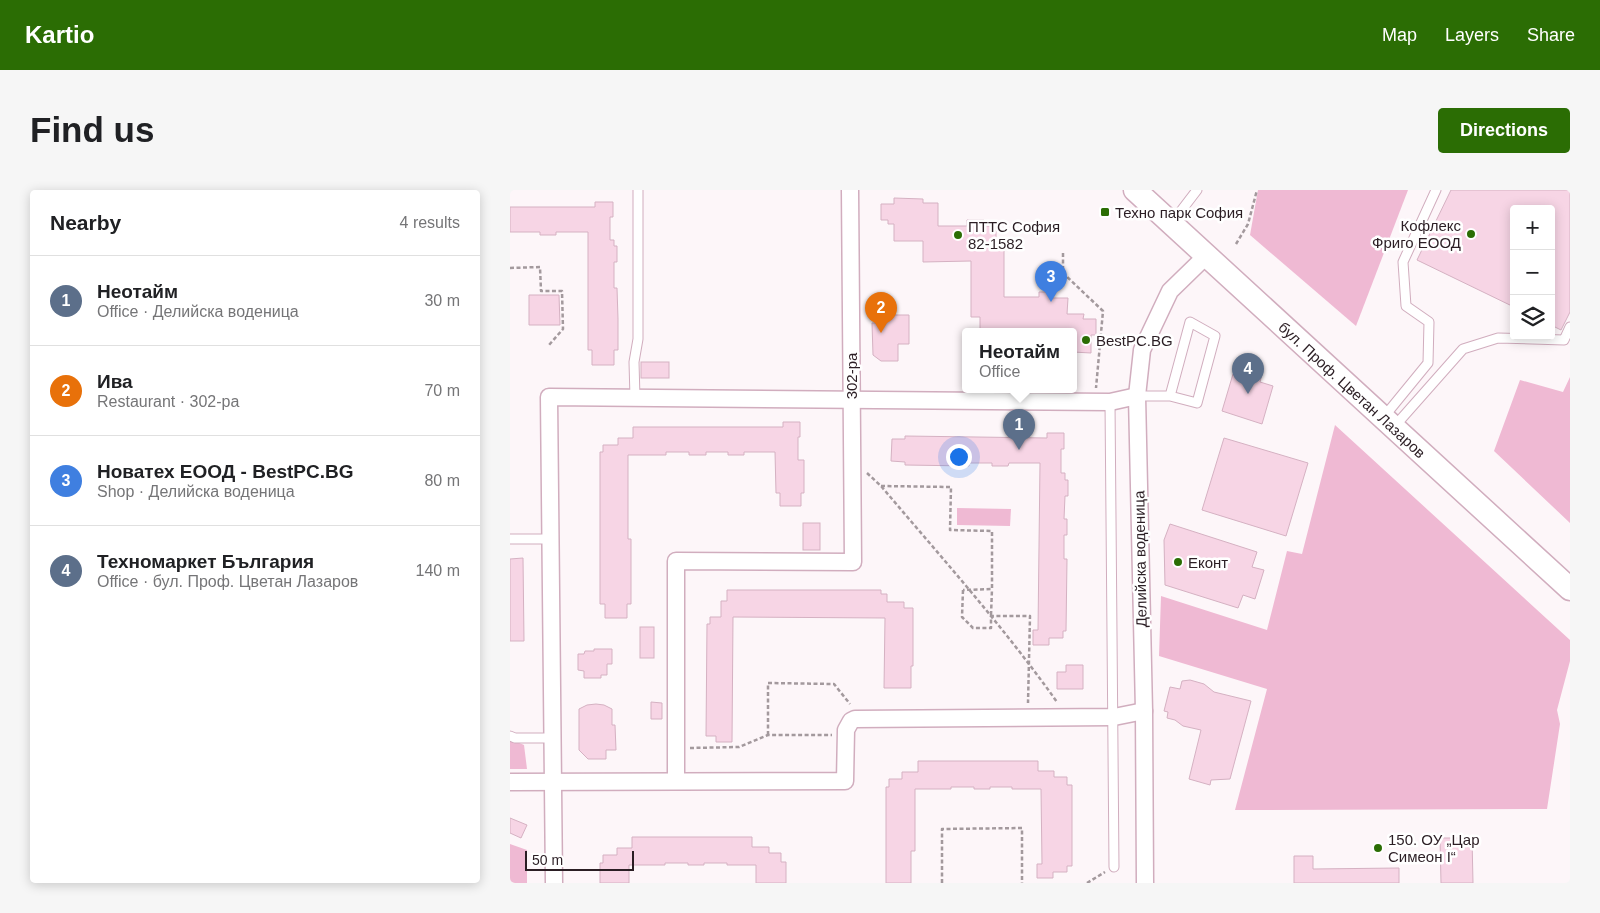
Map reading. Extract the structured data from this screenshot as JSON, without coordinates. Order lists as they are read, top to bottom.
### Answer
{
  "streets": {
    "main road": ["бул. Проф. Цветан Лазаров"],
    "street": ["302-ра", "Делийска воденица"]
  },
  "crossings": [
    ["бул. Проф. Цветан Лазаров", "Делийска воденица"]
  ],
  "places": {
    "transit": ["Техно парк София"],
    "other": [
      "Кофлекс Фриго ЕООД",
      "ПТТС София 82-1582",
      "BestPC.BG",
      "Еконт",
      "150. ОУ „Цар Симеон I“"
    ]
  },
  "scale_bar": "50 m",
  "page": {
    "header": "Kartio",
    "nav": ["Map", "Layers", "Share"],
    "buttons": "Directions",
    "title": "Find us",
    "heading": ["Nearby", "4 results"],
    "map_buttons": ["+", "−"],
    "list": [
      {
        "mark": "1",
        "name": "Неотайм",
        "note": "Office · Делийска воденица",
        "value": "30 m"
      },
      {
        "mark": "2",
        "name": "Ива",
        "note": "Restaurant · 302-ра",
        "value": "70 m"
      },
      {
        "mark": "3",
        "name": "Новатех ЕООД - BestPC.BG",
        "note": "Shop · Делийска воденица",
        "value": "80 m"
      },
      {
        "mark": "4",
        "name": "Техномаркет България",
        "note": "Office · бул. Проф. Цветан Лазаров",
        "value": "140 m"
      }
    ],
    "pins": [
      "3",
      "2",
      "4",
      "1"
    ],
    "popup": ["Неотайм", "Office"],
    "scale": "50 m"
  }
}
